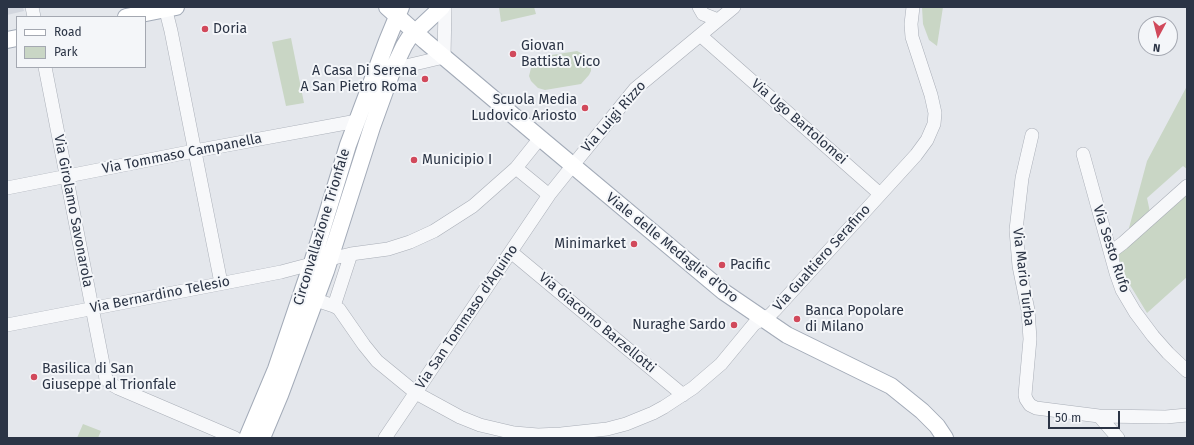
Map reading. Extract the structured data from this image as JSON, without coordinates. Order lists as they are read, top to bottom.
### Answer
{
  "streets": {
    "main road": ["Circonvallazione Trionfale", "Viale delle Medaglie d'Oro"],
    "street": [
      "Via Luigi Rizzo",
      "Via Ugo Bartolomei",
      "Via Tommaso Campanella",
      "Via Girolamo Savonarola",
      "Via Sesto Rufo",
      "Via Gualtiero Serafino",
      "Via Mario Turba",
      "Via Bernardino Telesio",
      "Via San Tommaso d'Aquino",
      "Via Giacomo Barzellotti"
    ]
  },
  "crossings": [
    ["Via Luigi Rizzo", "Via Ugo Bartolomei"],
    ["Via Luigi Rizzo", "Viale delle Medaglie d'Oro"],
    ["Via Luigi Rizzo", "Via San Tommaso d'Aquino"],
    ["Via Ugo Bartolomei", "Via Gualtiero Serafino"],
    ["Via Tommaso Campanella", "Via Girolamo Savonarola"],
    ["Via Tommaso Campanella", "Circonvallazione Trionfale"],
    ["Via Girolamo Savonarola", "Via Bernardino Telesio"],
    ["Circonvallazione Trionfale", "Viale delle Medaglie d'Oro"],
    ["Circonvallazione Trionfale", "Via Bernardino Telesio"],
    ["Viale delle Medaglie d'Oro", "Via Gualtiero Serafino"],
    ["Viale delle Medaglie d'Oro", "Via Bernardino Telesio"],
    ["Via Gualtiero Serafino", "Via San Tommaso d'Aquino"],
    ["Via Gualtiero Serafino", "Via Giacomo Barzellotti"],
    ["Via San Tommaso d'Aquino", "Via Giacomo Barzellotti"]
  ],
  "places": [
    "Doria",
    "Giovan Battista Vico",
    "A Casa Di Serena A San Pietro Roma",
    "Scuola Media Ludovico Ariosto",
    "Municipio I",
    "Minimarket",
    "Pacific",
    "Banca Popolare di Milano",
    "Nuraghe Sardo",
    "Basilica di San Giuseppe al Trionfale"
  ],
  "legend": ["Road", "Park"],
  "scale_bar": "50 m",
  "north": "bottom"
}
